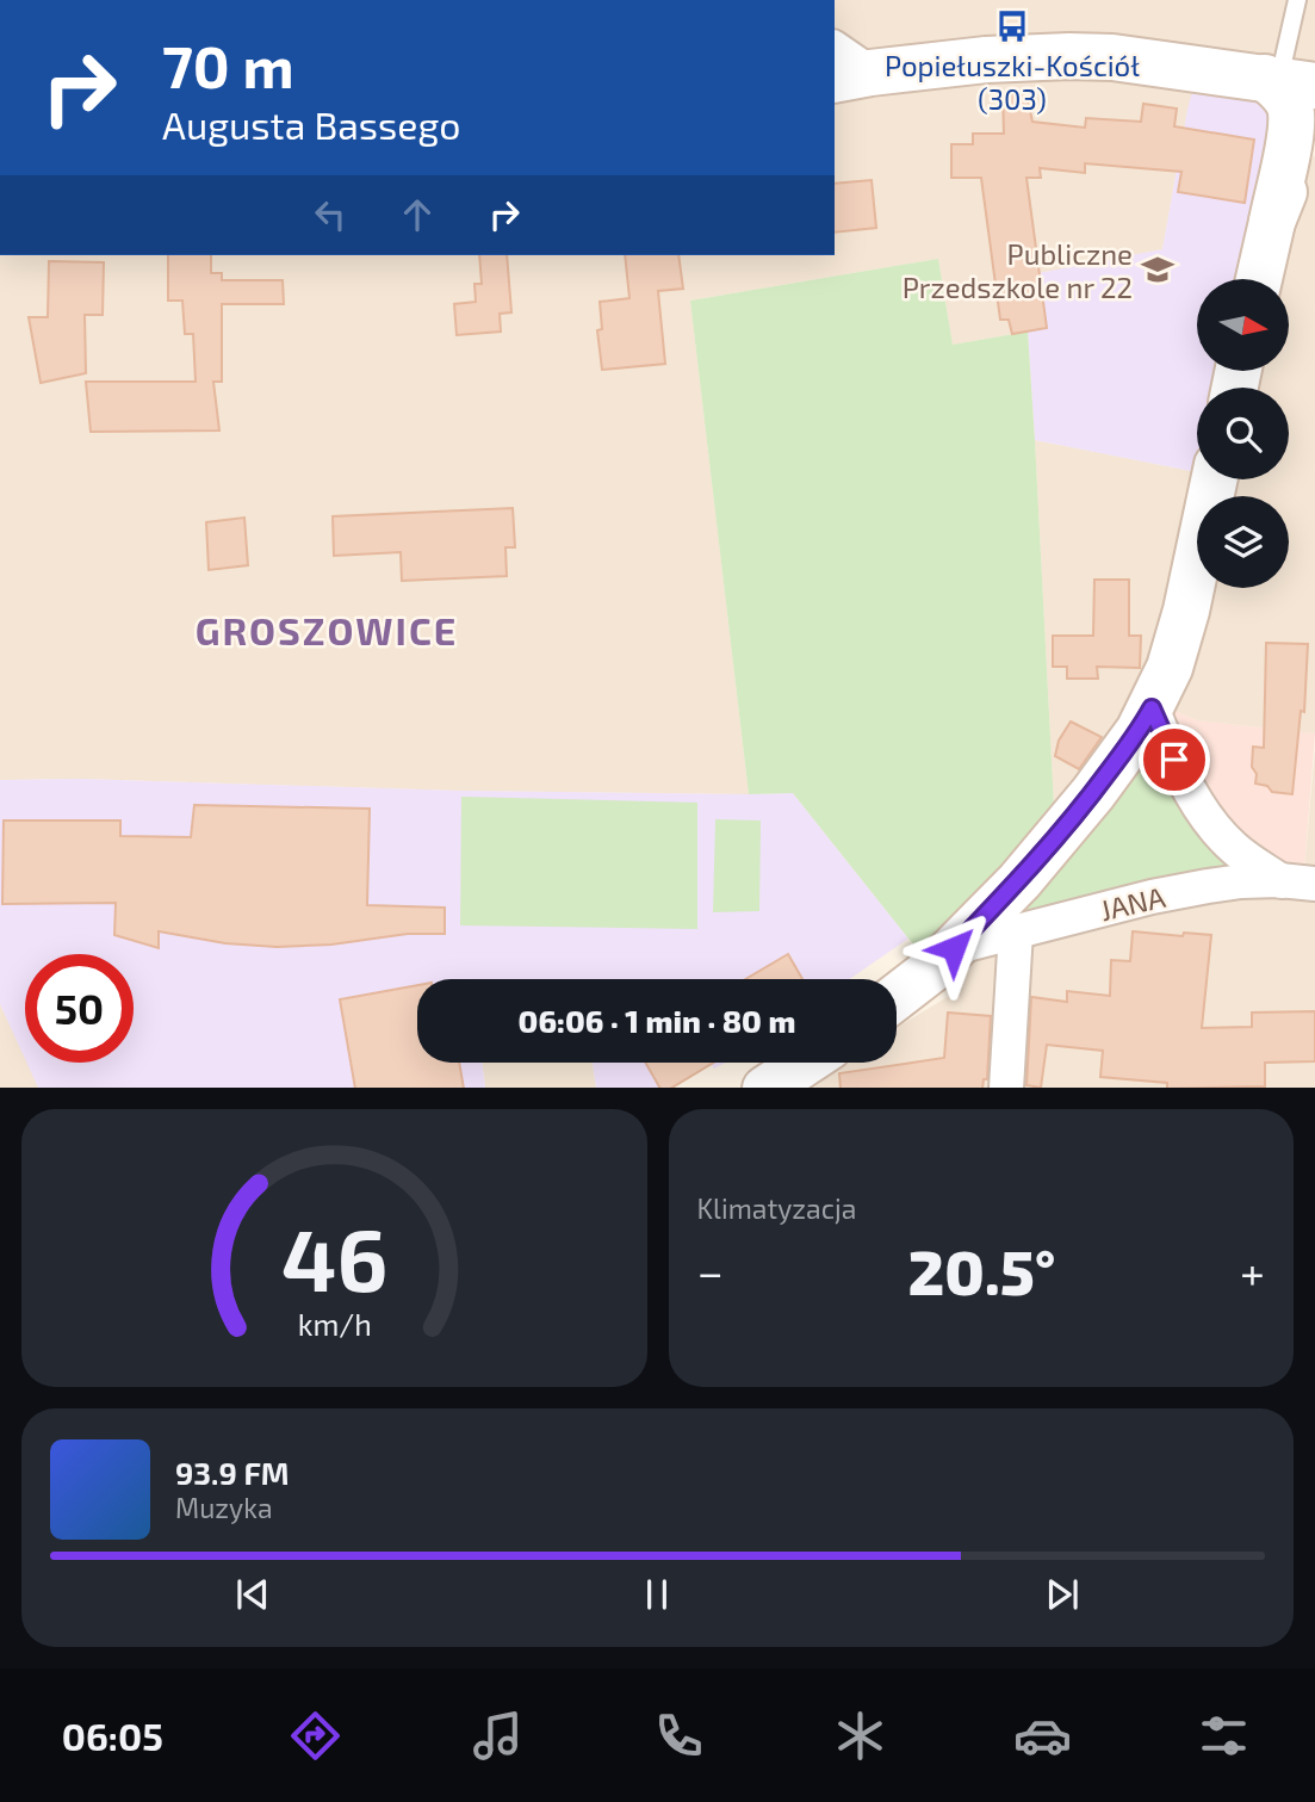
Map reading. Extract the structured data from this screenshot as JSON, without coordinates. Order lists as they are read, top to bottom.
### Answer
{
  "streets": {
    "street": ["JANA"]
  },
  "districts": ["GROSZOWICE"],
  "places": {
    "bus stop": ["Popiełuszki-Kościół (303)"],
    "school or university": ["Publiczne Przedszkole nr 22"]
  },
  "north": "right",
  "page": {
    "turn": ["70 m", "Augusta Bassego"],
    "limit": "50",
    "trip": "06:06 · 1 min · 80 m",
    "tile": "Klimatyzacja",
    "heat": ["−", "20.5°", "+"],
    "song": ["93.9 FM", "Muzyka"],
    "tabs": "06:05",
    "gauge": ["46", "km/h"]
  }
}
